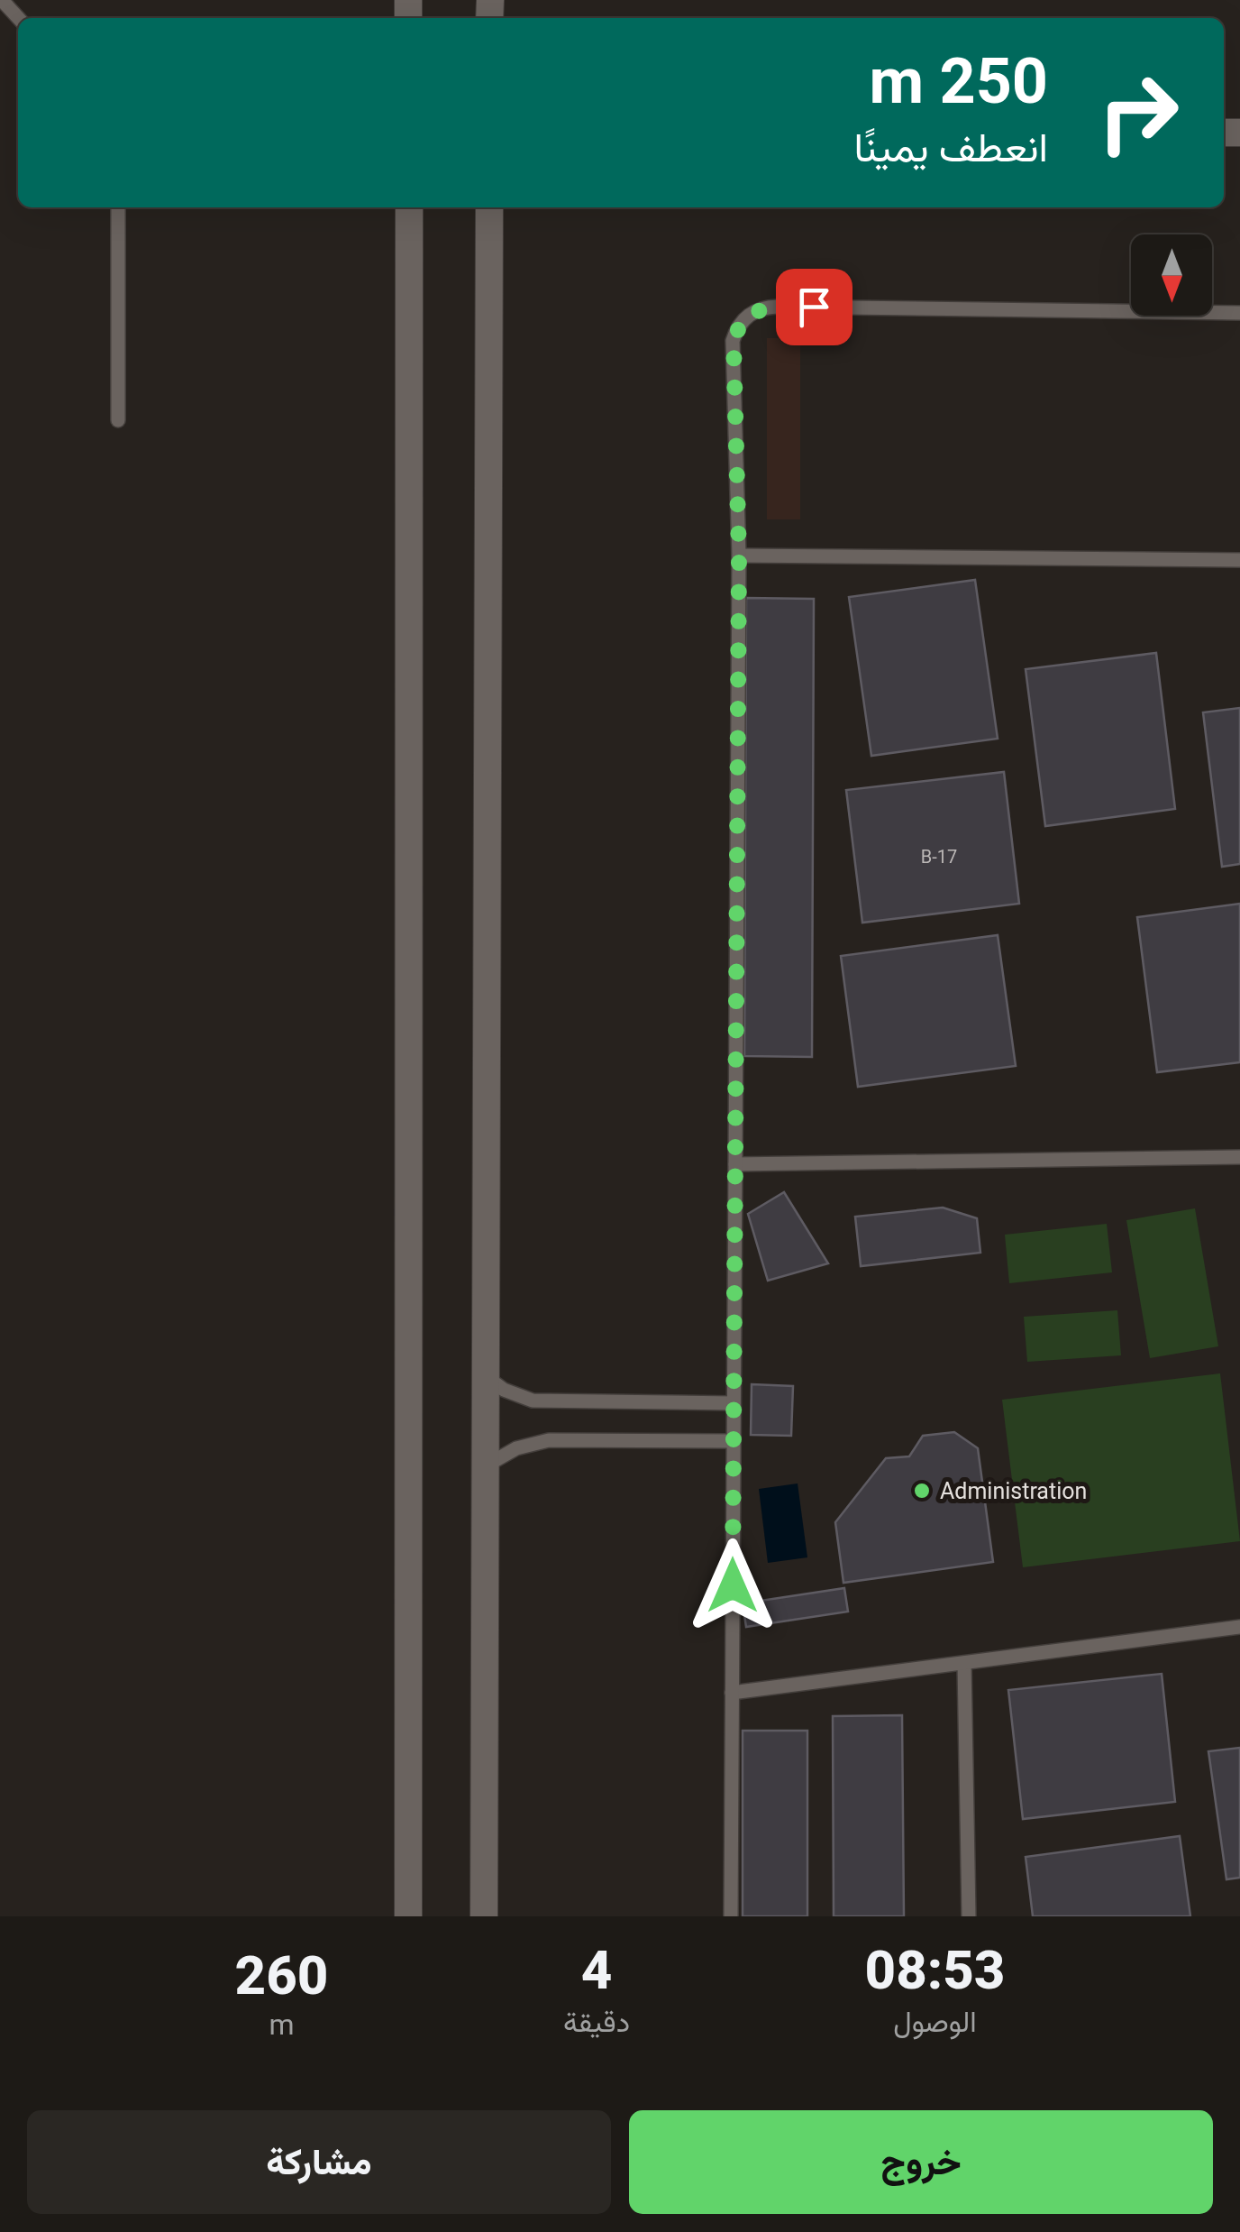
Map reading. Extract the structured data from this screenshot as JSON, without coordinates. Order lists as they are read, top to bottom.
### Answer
{
  "places": ["Administration"],
  "house_numbers": ["B-17"],
  "north": "bottom",
  "page": {
    "turn": ["250 m", "انعطف يمينًا"],
    "eta": [
      "08:53",
      "الوصول",
      "4",
      "دقيقة",
      "260",
      "m"
    ],
    "buttons": ["خروج", "مشاركة"]
  }
}
